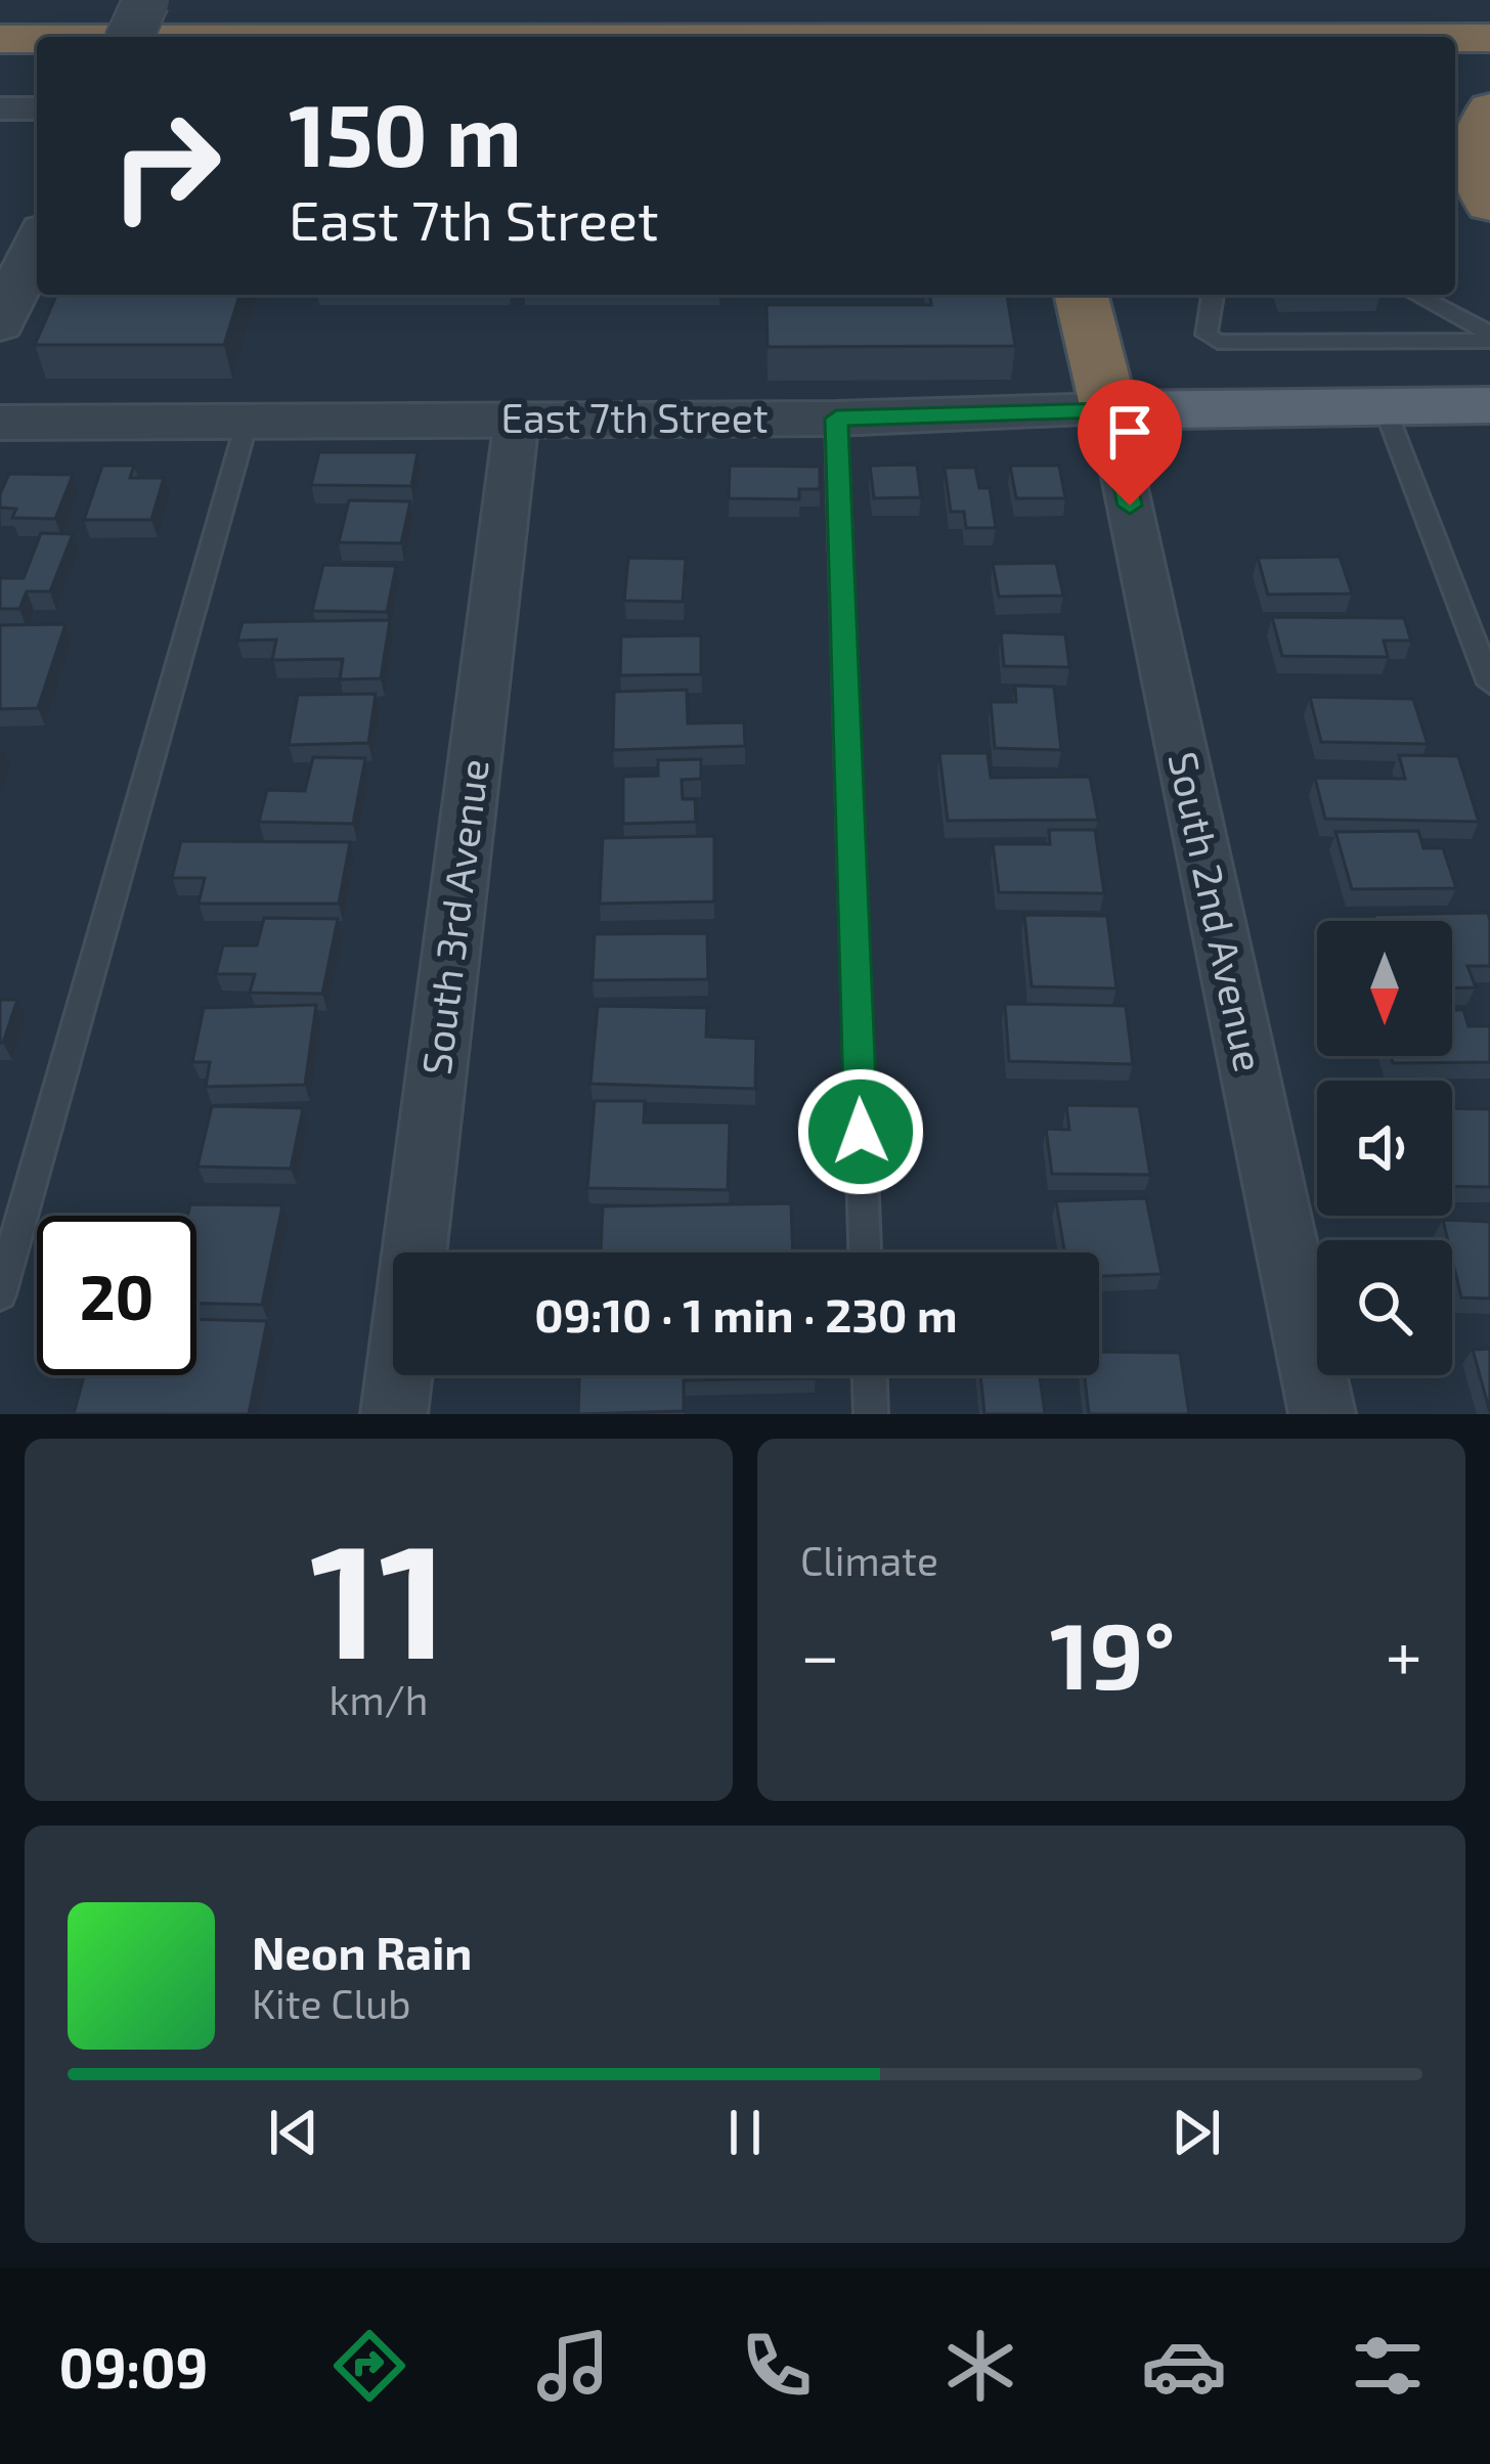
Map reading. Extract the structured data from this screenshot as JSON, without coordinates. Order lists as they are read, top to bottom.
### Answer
{
  "streets": {
    "main road": ["East 7th Street"],
    "street": ["South 2nd Avenue", "South 3rd Avenue"]
  },
  "crossings": [
    ["East 7th Street", "South 2nd Avenue"],
    ["East 7th Street", "South 3rd Avenue"]
  ],
  "north": "bottom",
  "page": {
    "turn": ["150 m", "East 7th Street"],
    "limit": "20",
    "trip": "09:10 · 1 min · 230 m",
    "tile": [
      ["11", "km/h"],
      "Climate"
    ],
    "heat": ["−", "19°", "+"],
    "song": ["Neon Rain", "Kite Club"],
    "tabs": "09:09"
  }
}
